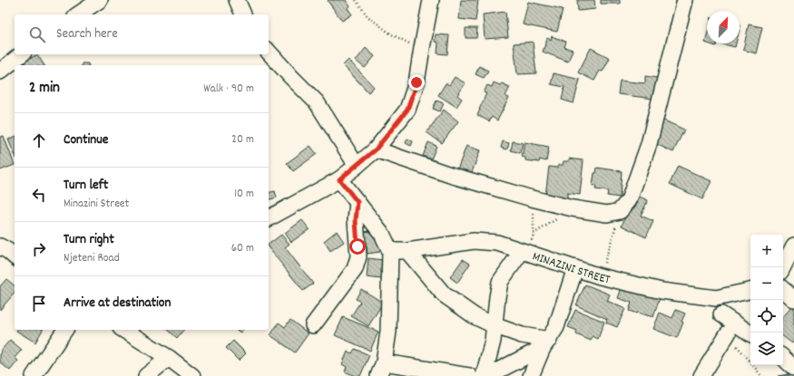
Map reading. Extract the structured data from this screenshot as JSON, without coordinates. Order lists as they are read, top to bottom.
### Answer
{
  "streets": {
    "street": ["MINAZINI STREET"]
  },
  "north": "top right",
  "page": {
    "search": "Search here",
    "heading": ["2 min", "Walk · 90 m"],
    "list": [
      ["Continue", "20 m"],
      ["Turn left", "Minazini Street", "10 m"],
      ["Turn right", "Njeteni Road", "60 m"],
      "Arrive at destination"
    ],
    "map_buttons": ["+", "−"]
  }
}
